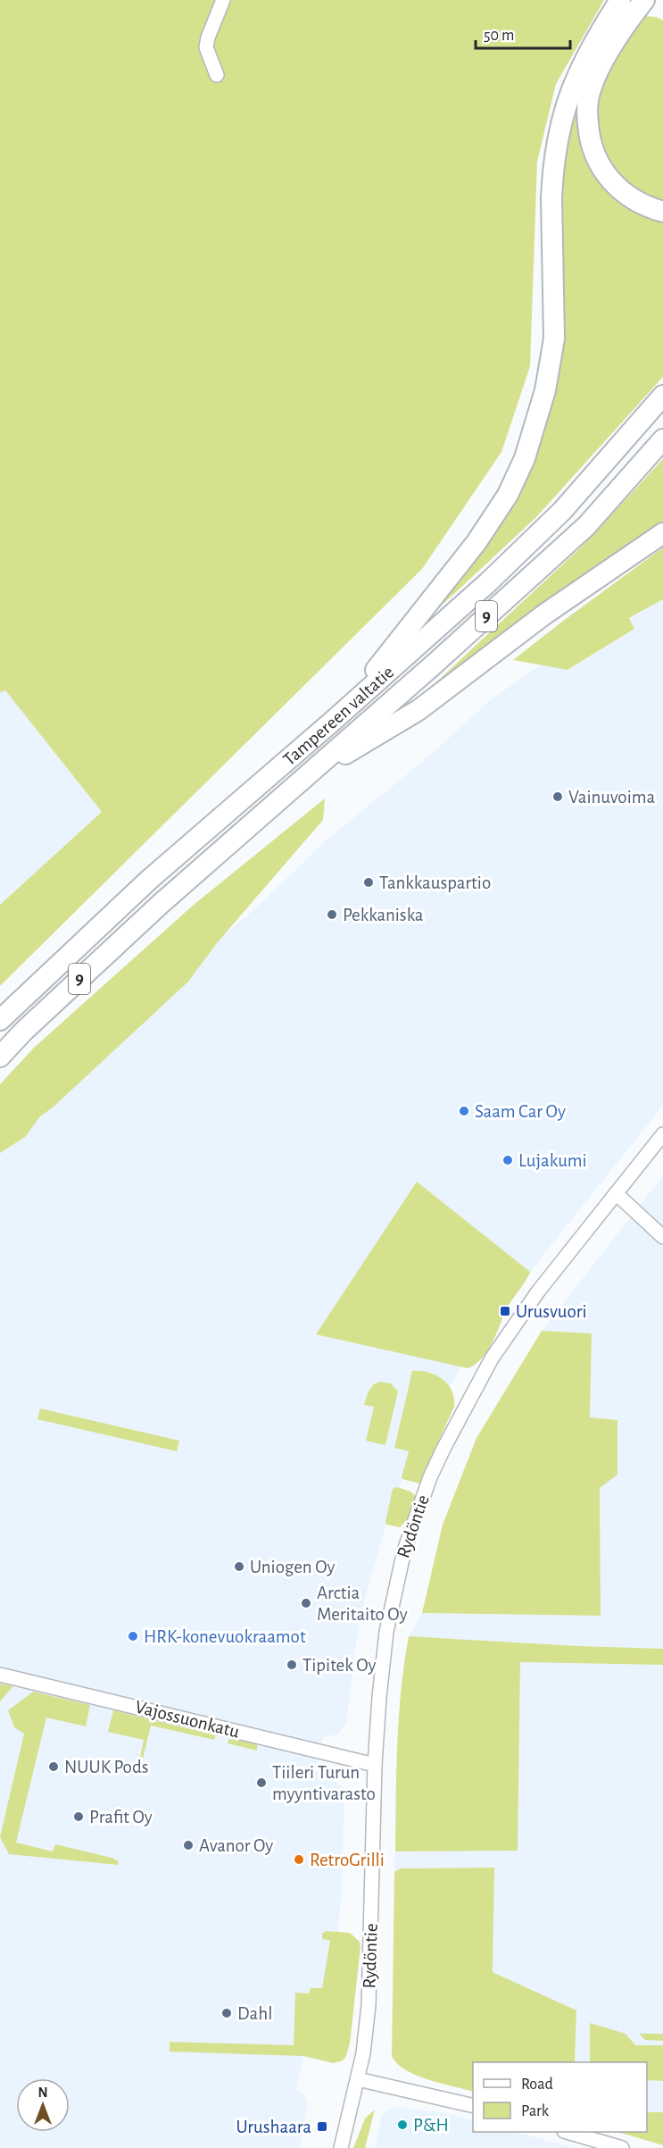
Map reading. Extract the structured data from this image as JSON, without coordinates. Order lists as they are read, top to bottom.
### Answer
{
  "streets": {
    "highway": ["9", "Tampereen valtatie"],
    "street": ["Rydöntie", "Vajossuonkatu"]
  },
  "crossings": [
    ["Rydöntie", "Vajossuonkatu"]
  ],
  "places": {
    "other": [
      "Vainuvoima",
      "Tankkauspartio",
      "Pekkaniska",
      "Saam Car Oy",
      "Lujakumi",
      "Uniogen Oy",
      "Arctia Meritaito Oy",
      "HRK-konevuokraamot",
      "Tipitek Oy",
      "NUUK Pods",
      "Tiileri Turun myyntivarasto",
      "Prafit Oy",
      "Avanor Oy",
      "RetroGrilli",
      "Dahl",
      "P&H"
    ],
    "transit": ["Urusvuori", "Urushaara"]
  },
  "legend": ["Road", "Park"],
  "scale_bar": "50 m",
  "north": "top"
}
